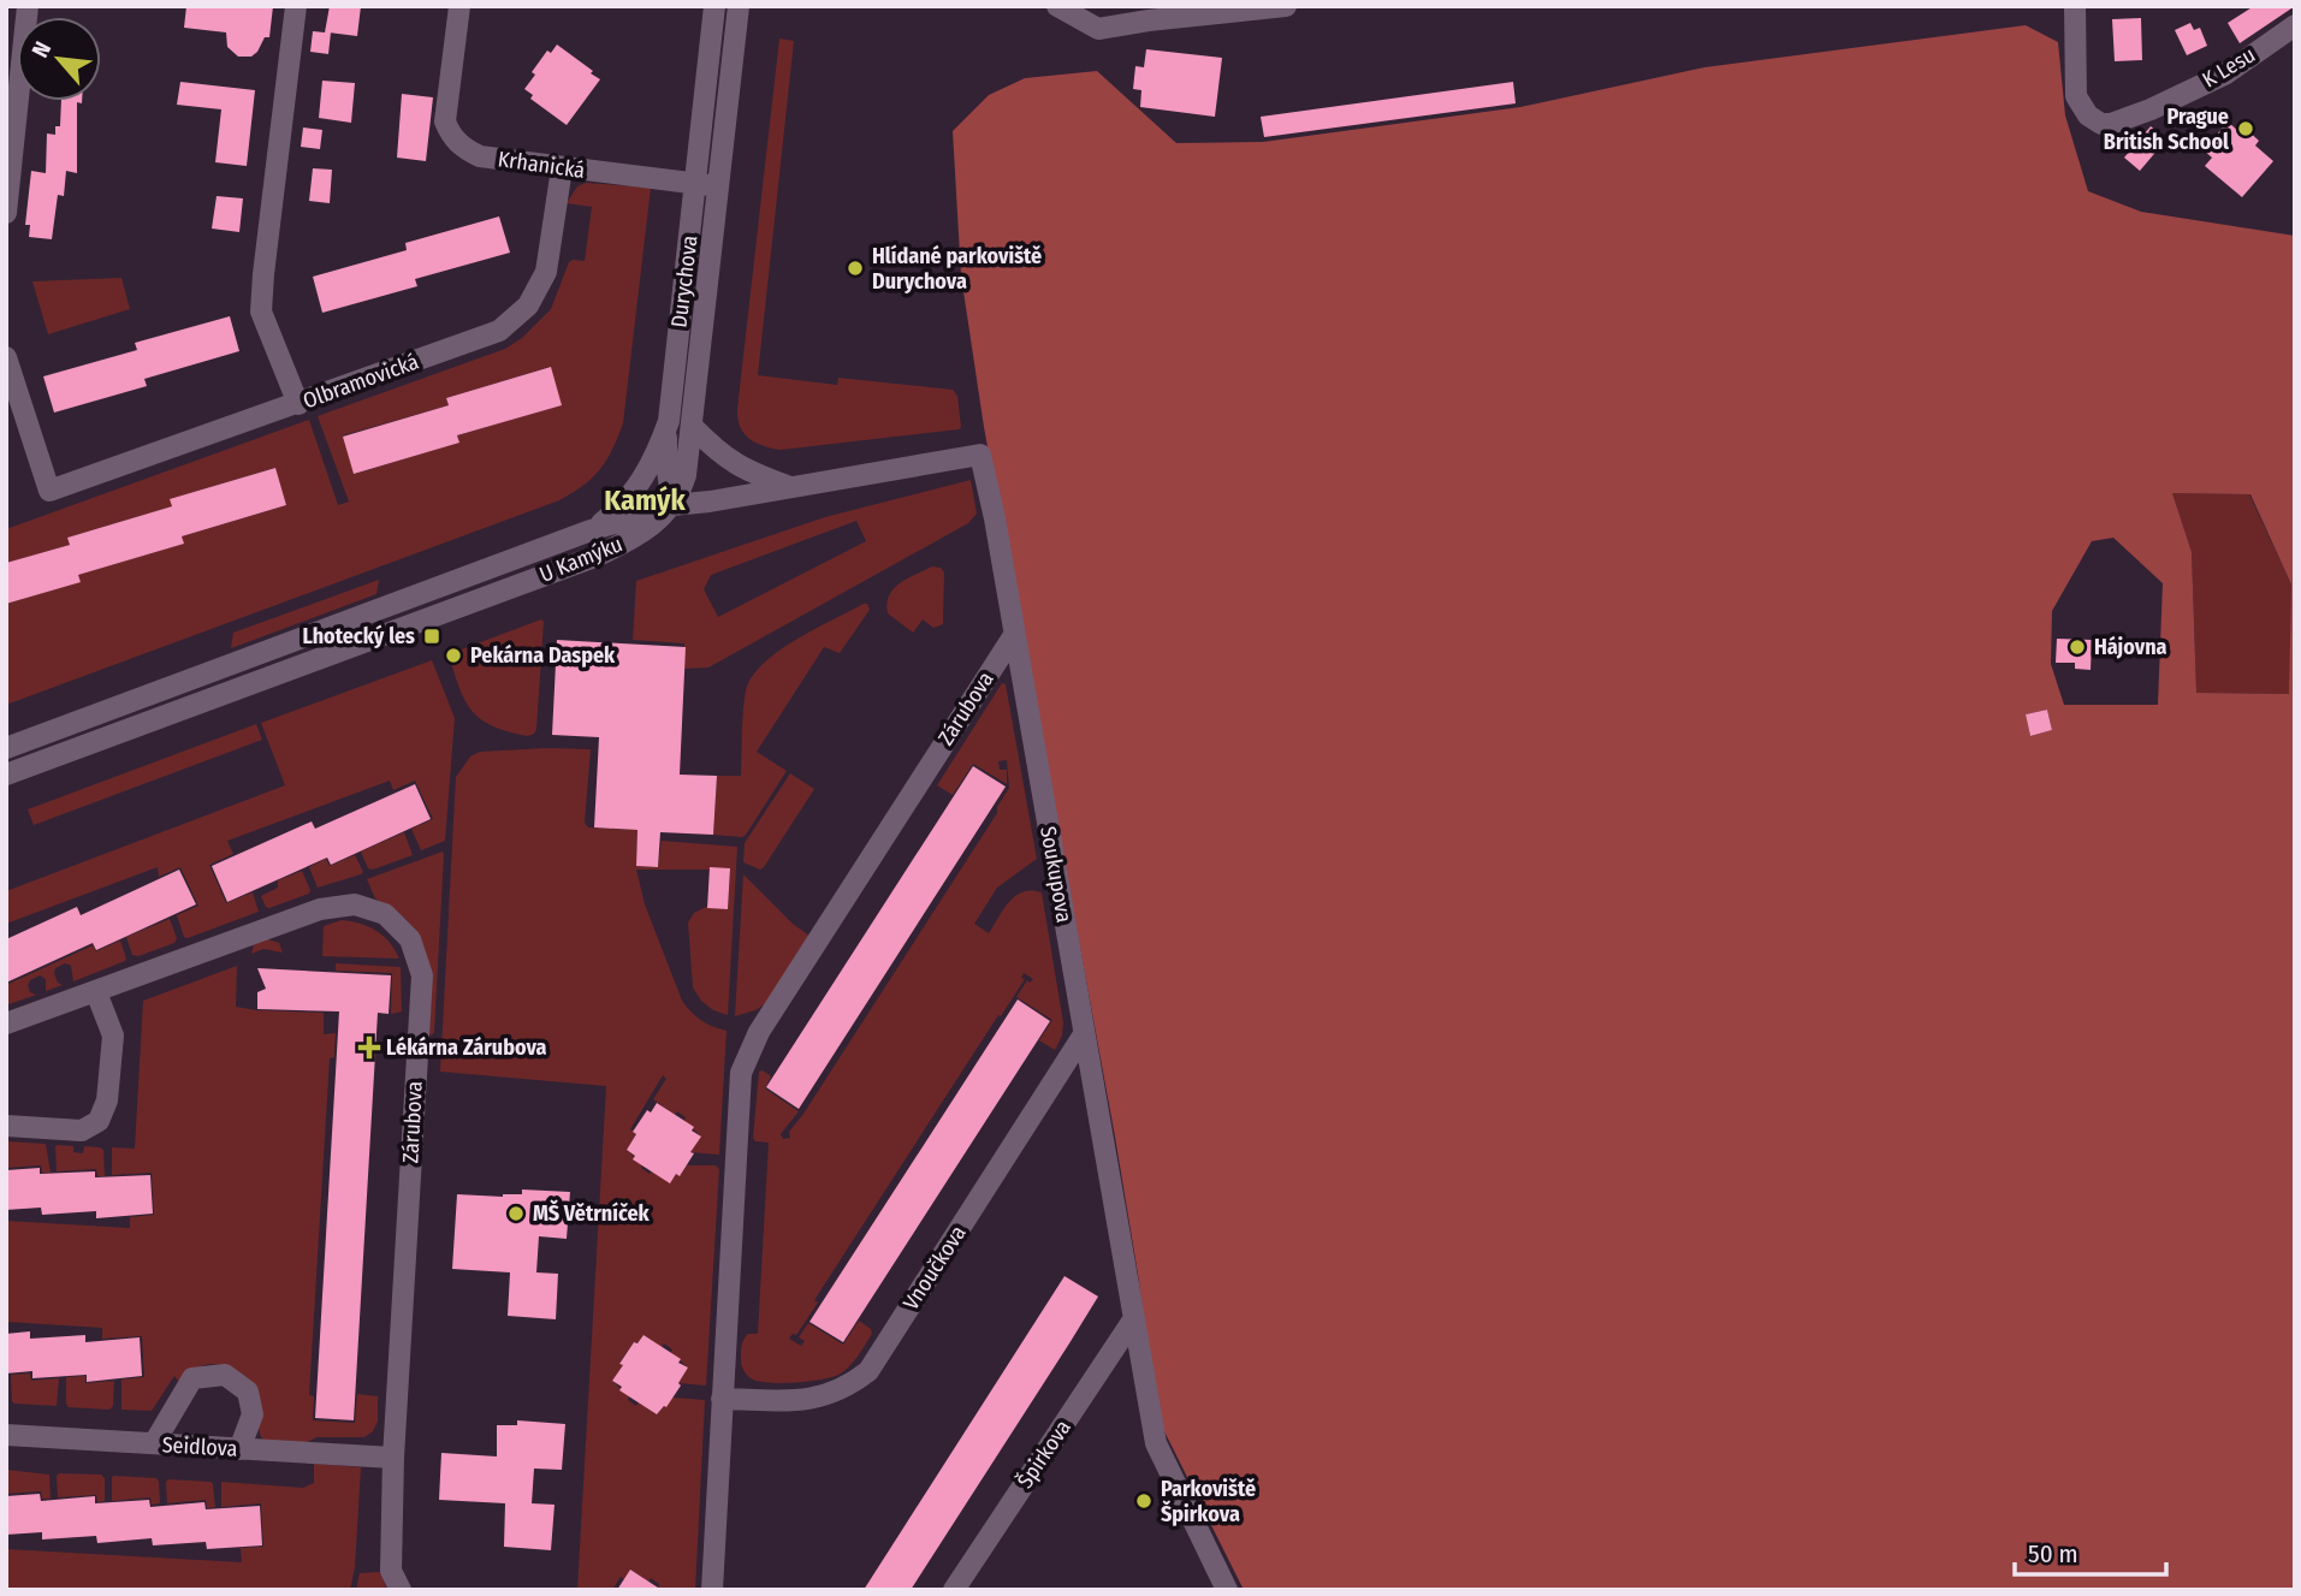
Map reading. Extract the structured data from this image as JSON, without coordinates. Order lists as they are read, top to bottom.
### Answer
{
  "streets": {
    "street": [
      "K Lesu",
      "Krhanická",
      "Durychova",
      "Olbramovická",
      "U Kamýku",
      "Zárubova",
      "Soukupova",
      "Vnoučkova",
      "Seidlova",
      "Špirkova"
    ]
  },
  "crossings": [
    ["Krhanická", "Durychova"],
    ["Krhanická", "Olbramovická"],
    ["Durychova", "U Kamýku"],
    ["Durychova", "Soukupova"],
    ["U Kamýku", "Soukupova"],
    ["Zárubova", "Soukupova"],
    ["Zárubova", "Vnoučkova"],
    ["Zárubova", "Seidlova"],
    ["Soukupova", "Vnoučkova"],
    ["Soukupova", "Špirkova"]
  ],
  "districts": ["Kamýk"],
  "places": {
    "other": [
      "Prague British School",
      "Hlídané parkoviště Durychova",
      "Hájovna",
      "Pekárna Daspek",
      "MŠ Větrníček",
      "Parkoviště Špirkova"
    ],
    "transit": ["Lhotecký les"],
    "health": ["Lékárna Zárubova"]
  },
  "scale_bar": "50 m",
  "north": "top left"
}
